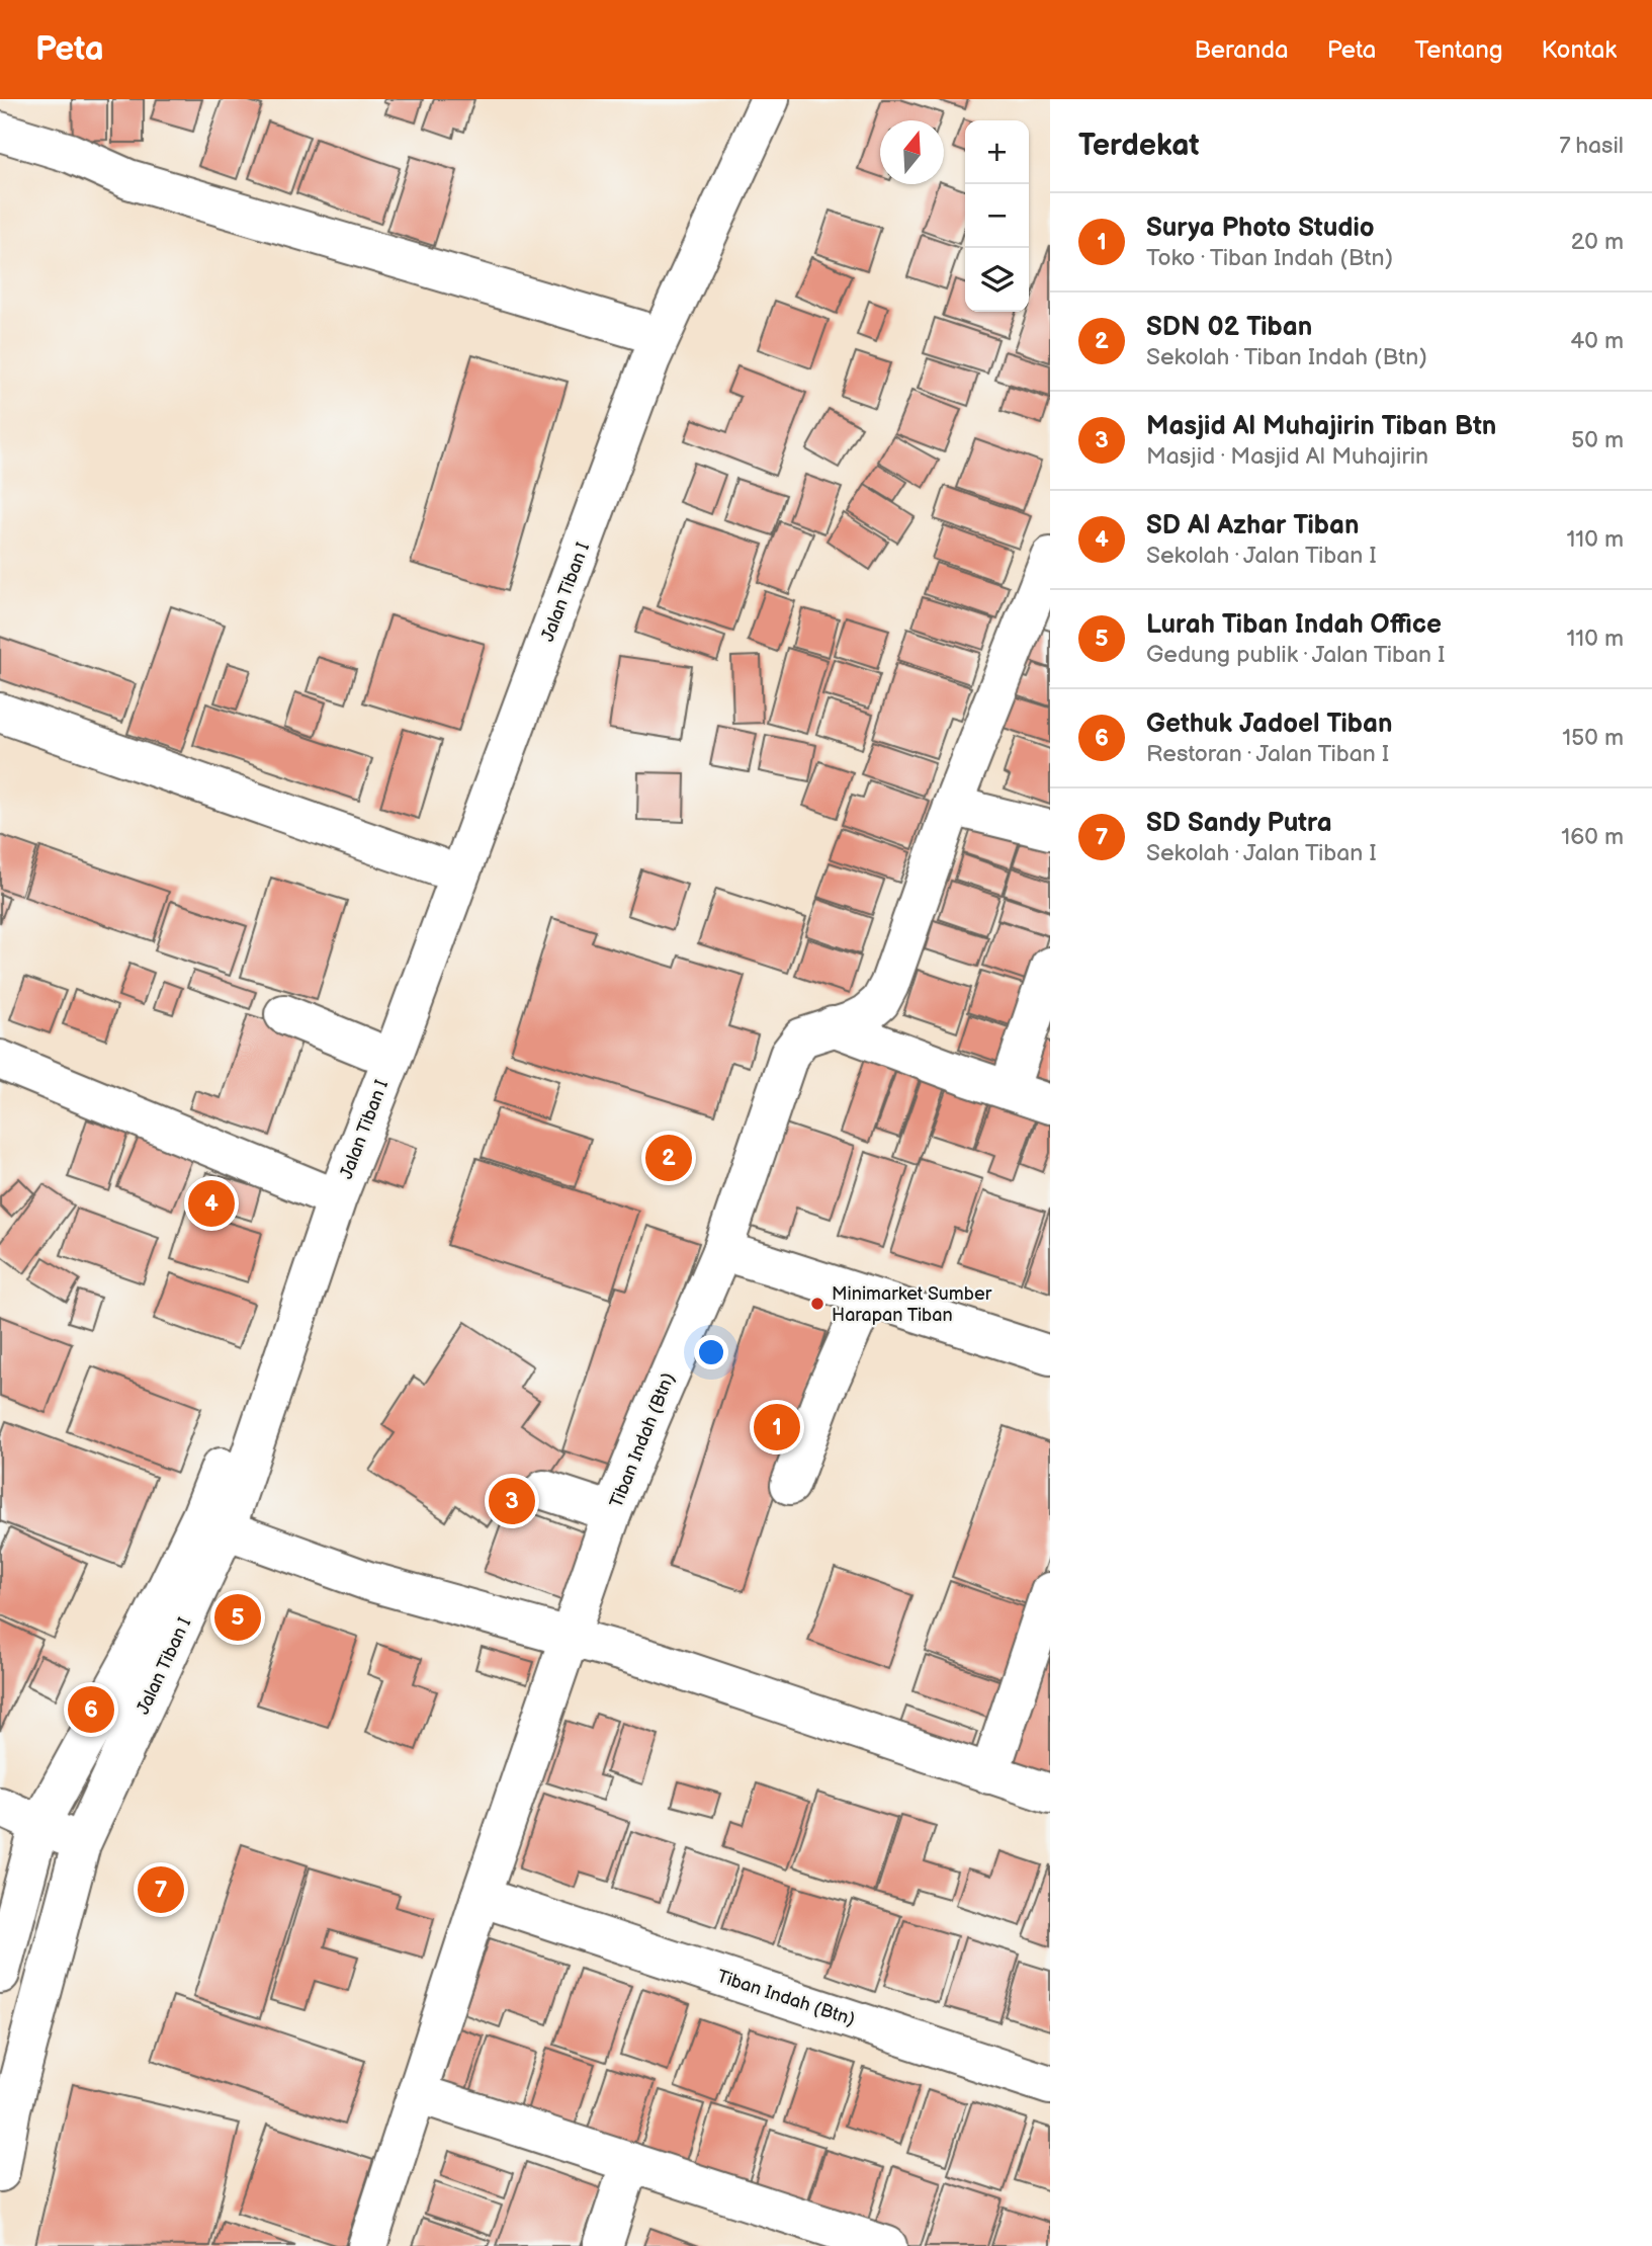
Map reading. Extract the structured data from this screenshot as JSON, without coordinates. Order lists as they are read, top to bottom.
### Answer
{
  "streets": {
    "street": ["Jalan Tiban I", "Tiban Indah (Btn)"]
  },
  "places": ["Minimarket Sumber Harapan Tiban"],
  "north": "top",
  "page": {
    "header": "Peta",
    "nav": [
      "Beranda",
      "Peta",
      "Tentang",
      "Kontak"
    ],
    "heading": ["Terdekat", "7 hasil"],
    "map_buttons": ["+", "−"],
    "list": [
      {
        "mark": "1",
        "name": "Surya Photo Studio",
        "note": "Toko · Tiban Indah (Btn)",
        "value": "20 m"
      },
      {
        "mark": "2",
        "name": "SDN 02 Tiban",
        "note": "Sekolah · Tiban Indah (Btn)",
        "value": "40 m"
      },
      {
        "mark": "3",
        "name": "Masjid Al Muhajirin Tiban Btn",
        "note": "Masjid · Masjid Al Muhajirin",
        "value": "50 m"
      },
      {
        "mark": "4",
        "name": "SD Al Azhar Tiban",
        "note": "Sekolah · Jalan Tiban I",
        "value": "110 m"
      },
      {
        "mark": "5",
        "name": "Lurah Tiban Indah Office",
        "note": "Gedung publik · Jalan Tiban I",
        "value": "110 m"
      },
      {
        "mark": "6",
        "name": "Gethuk Jadoel Tiban",
        "note": "Restoran · Jalan Tiban I",
        "value": "150 m"
      },
      {
        "mark": "7",
        "name": "SD Sandy Putra",
        "note": "Sekolah · Jalan Tiban I",
        "value": "160 m"
      }
    ],
    "pins": [
      "2",
      "4",
      "1",
      "3",
      "5",
      "6",
      "7"
    ]
  }
}
